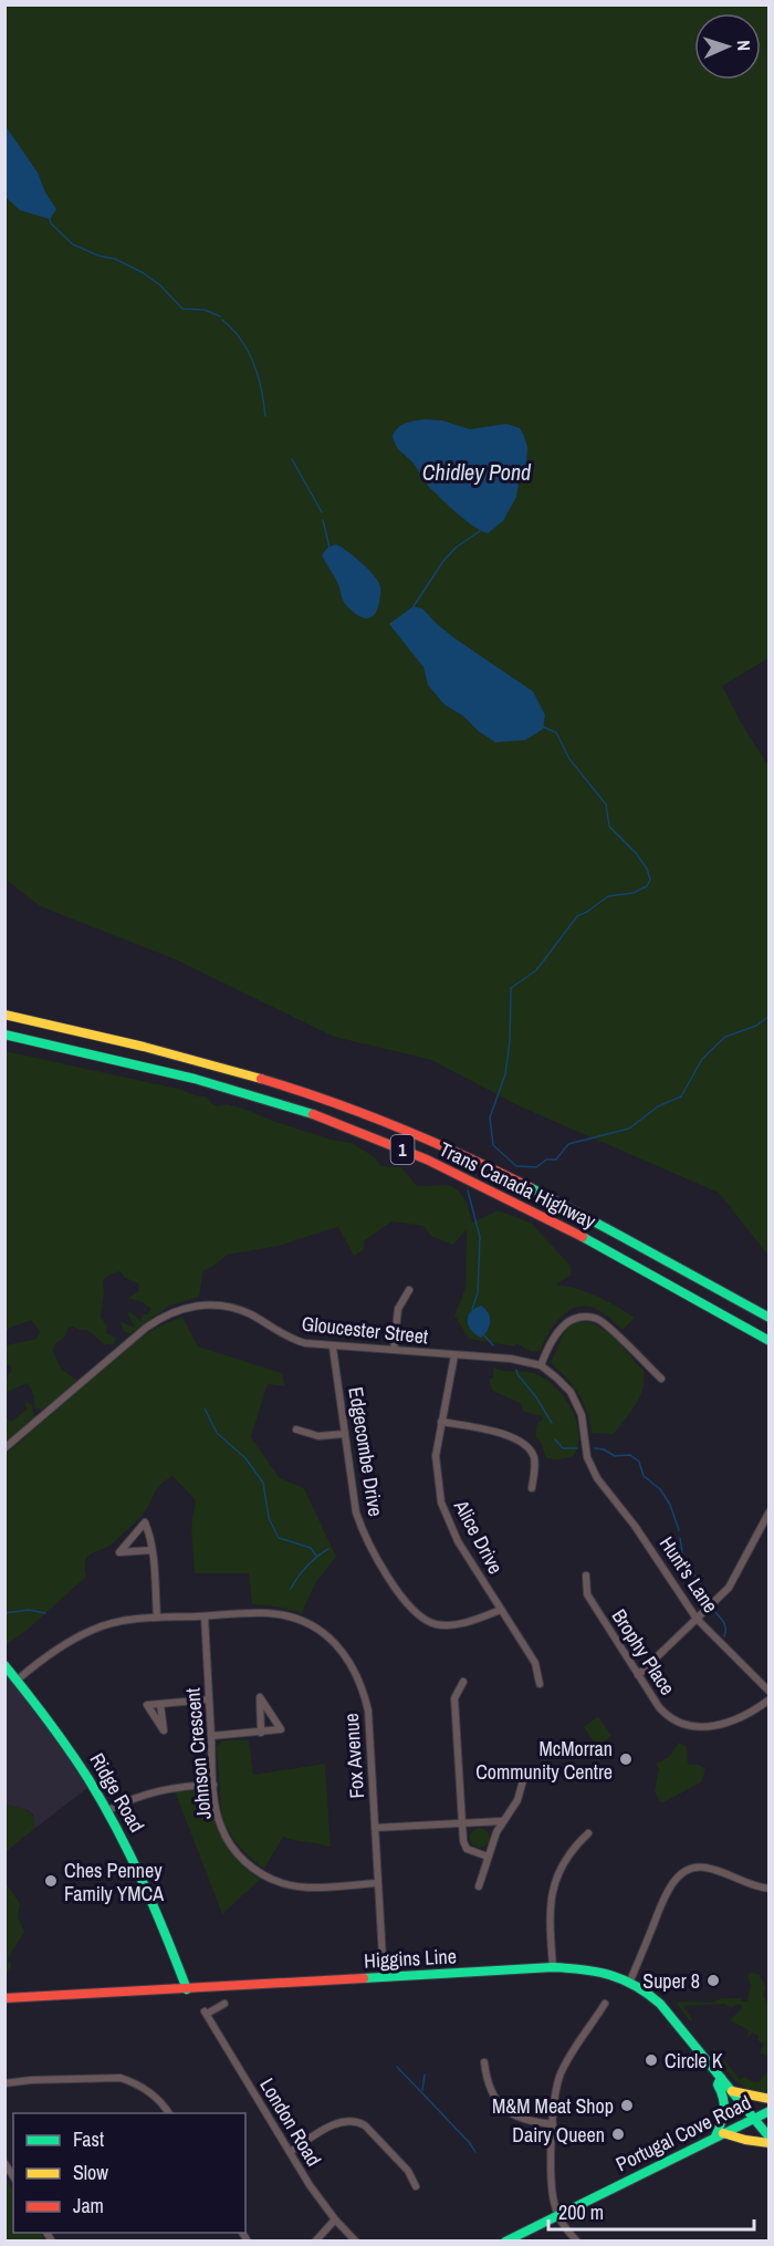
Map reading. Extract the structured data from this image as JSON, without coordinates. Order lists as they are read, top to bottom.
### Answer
{
  "streets": {
    "main road": [
      "1",
      "Trans Canada Highway",
      "Ridge Road",
      "Higgins Line",
      "Portugal Cove Road"
    ],
    "street": [
      "Gloucester Street",
      "Edgecombe Drive",
      "Alice Drive",
      "Hunt's Lane",
      "Brophy Place",
      "Johnson Crescent",
      "Fox Avenue",
      "London Road"
    ]
  },
  "crossings": [
    ["Gloucester Street", "Edgecombe Drive"],
    ["Gloucester Street", "Alice Drive"],
    ["Gloucester Street", "Hunt's Lane"],
    ["Edgecombe Drive", "Alice Drive"],
    ["Johnson Crescent", "Fox Avenue"],
    ["Fox Avenue", "Ridge Road"],
    ["Fox Avenue", "Higgins Line"],
    ["Ridge Road", "Higgins Line"],
    ["Higgins Line", "Portugal Cove Road"]
  ],
  "water": ["Chidley Pond"],
  "places": [
    "McMorran Community Centre",
    "Ches Penney Family YMCA",
    "Super 8",
    "Circle K",
    "M&M Meat Shop",
    "Dairy Queen"
  ],
  "legend": ["Fast", "Slow", "Jam"],
  "scale_bar": "200 m",
  "north": "right"
}
